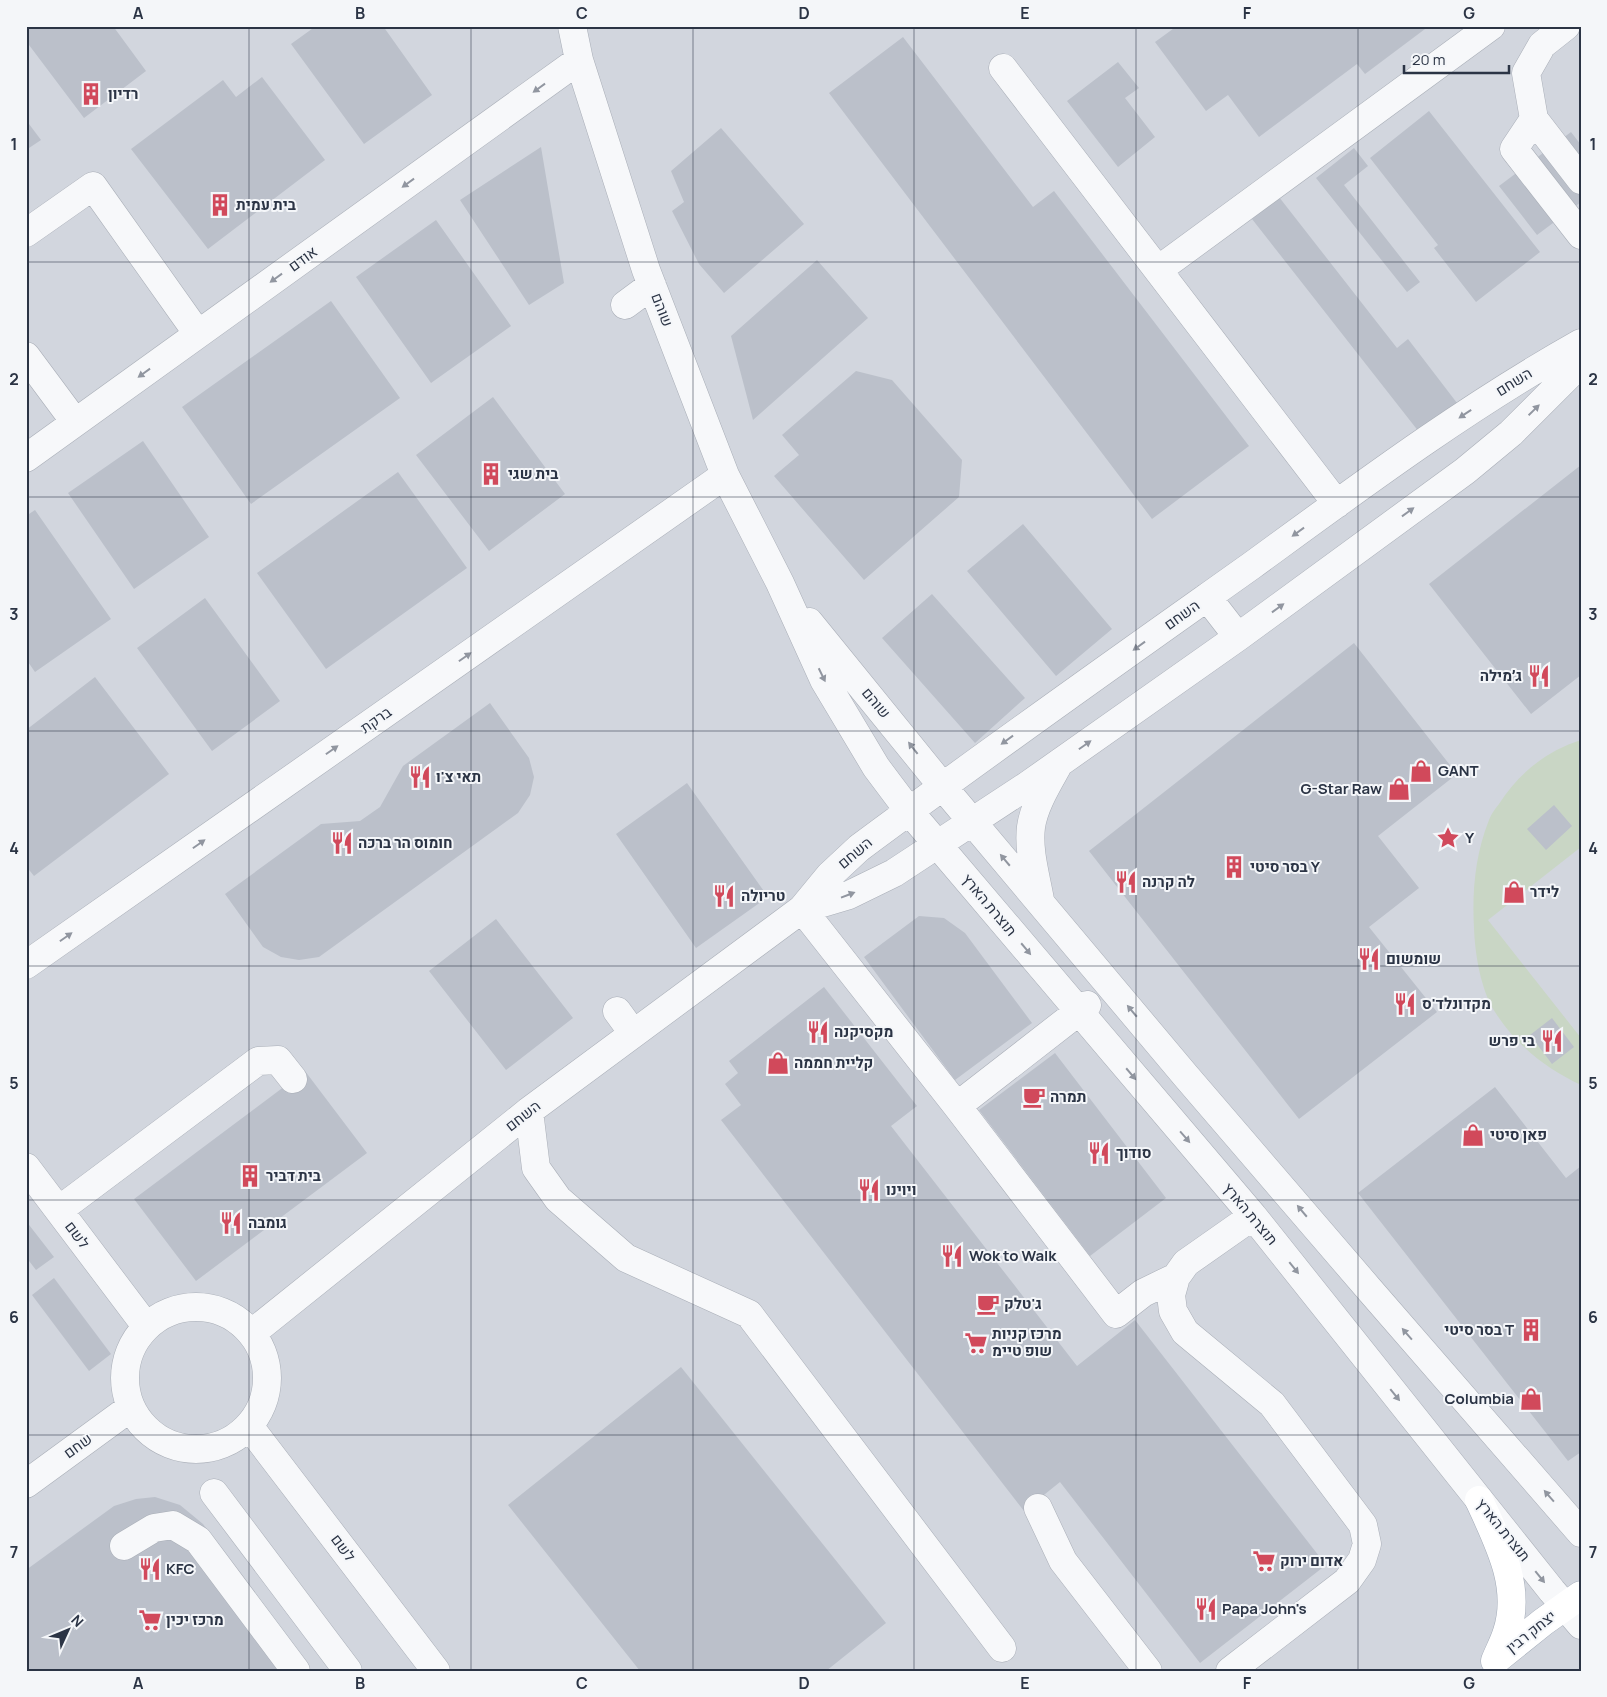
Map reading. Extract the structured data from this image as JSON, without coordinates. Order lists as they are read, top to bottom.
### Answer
{
  "streets": {
    "main road": ["יצחק רבין"],
    "street": [
      "אודם",
      "שוהם",
      "השחם",
      "ברקת",
      "תוצרת הארץ",
      "לשם",
      "שחם"
    ]
  },
  "crossings": [
    ["אודם", "שוהם"],
    ["שוהם", "השחם"],
    ["שוהם", "ברקת"],
    ["שוהם", "תוצרת הארץ"],
    ["השחם", "תוצרת הארץ"],
    ["השחם", "לשם"],
    ["השחם", "שחם"],
    ["תוצרת הארץ", "יצחק רבין"],
    ["לשם", "שחם"]
  ],
  "one_way": ["אודם", "ברקת"],
  "places": {
    "building": [
      "רדיון",
      "בית עמית",
      "בית שגי",
      "בסר סיטי Y",
      "בית דביר",
      "בסר סיטי T"
    ],
    "restaurant": [
      "ג׳מילה",
      "תאי צ'ו",
      "חומוס הר ברכה",
      "לה קרנה",
      "טריולה",
      "שומשום",
      "מקדונלד'ס",
      "מקסיקנה",
      "בי פרש",
      "סודוך",
      "ויוינו",
      "גומבה",
      "Wok to Walk",
      "KFC",
      "Papa John's"
    ],
    "shop": [
      "GANT",
      "G-Star Raw",
      "לידר",
      "קליית חממה",
      "פאן סיטי",
      "Columbia"
    ],
    "place": ["Y"],
    "cafe": ["תמרה", "ג'טלק"],
    "supermarket": ["מרכז קניות שופ טיימ", "אדום ירוק", "מרכז יכין"]
  },
  "scale_bar": "20 m",
  "north": "top right",
  "grid": {
    "columns": [
      "A",
      "B",
      "C",
      "D",
      "E",
      "F",
      "G"
    ],
    "rows": [
      "1",
      "2",
      "3",
      "4",
      "5",
      "6",
      "7"
    ]
  }
}
